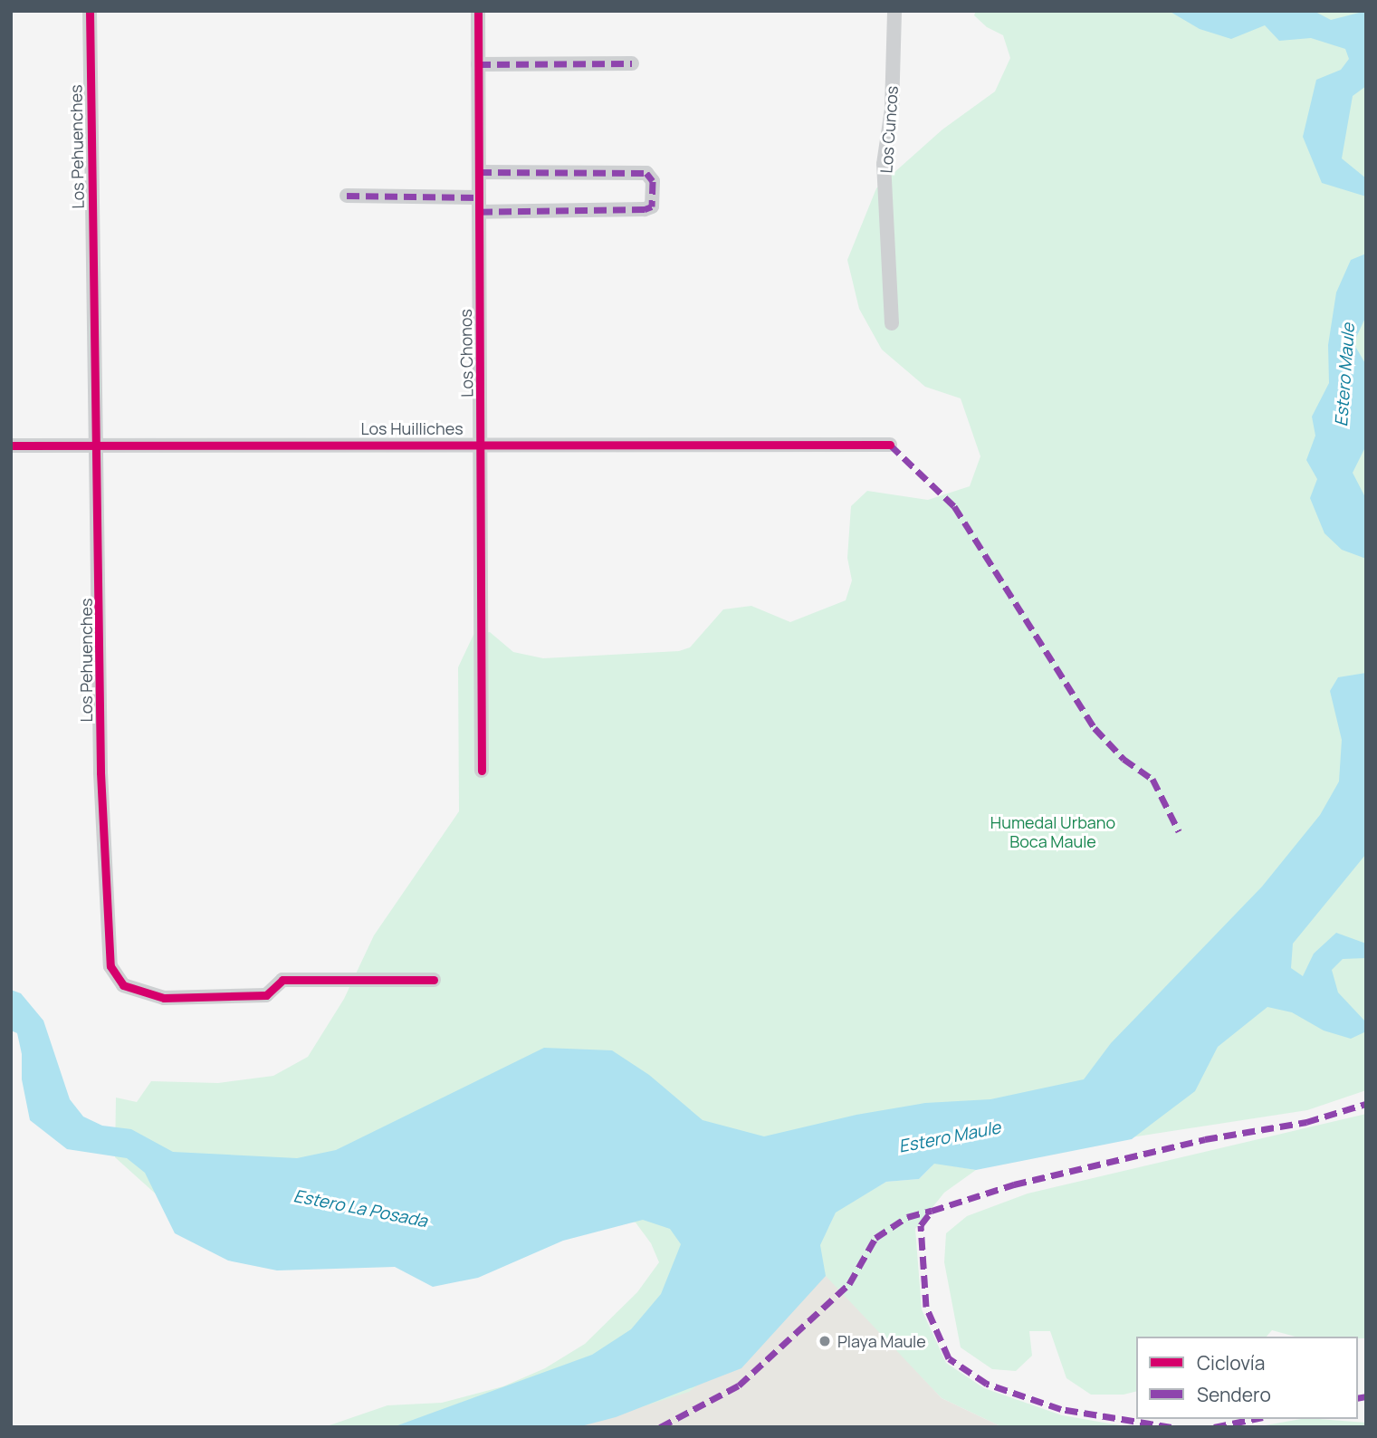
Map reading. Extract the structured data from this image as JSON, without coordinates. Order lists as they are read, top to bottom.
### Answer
{
  "streets": {
    "street": [
      "Los Cuncos",
      "Los Pehuenches",
      "Los Chonos",
      "Los Huilliches"
    ]
  },
  "crossings": [
    ["Los Pehuenches", "Los Huilliches"],
    ["Los Chonos", "Los Huilliches"]
  ],
  "water": ["Estero Maule", "Estero La Posada"],
  "parks": ["Humedal Urbano Boca Maule"],
  "places": ["Playa Maule"],
  "legend": ["Ciclovía", "Sendero"]
}
